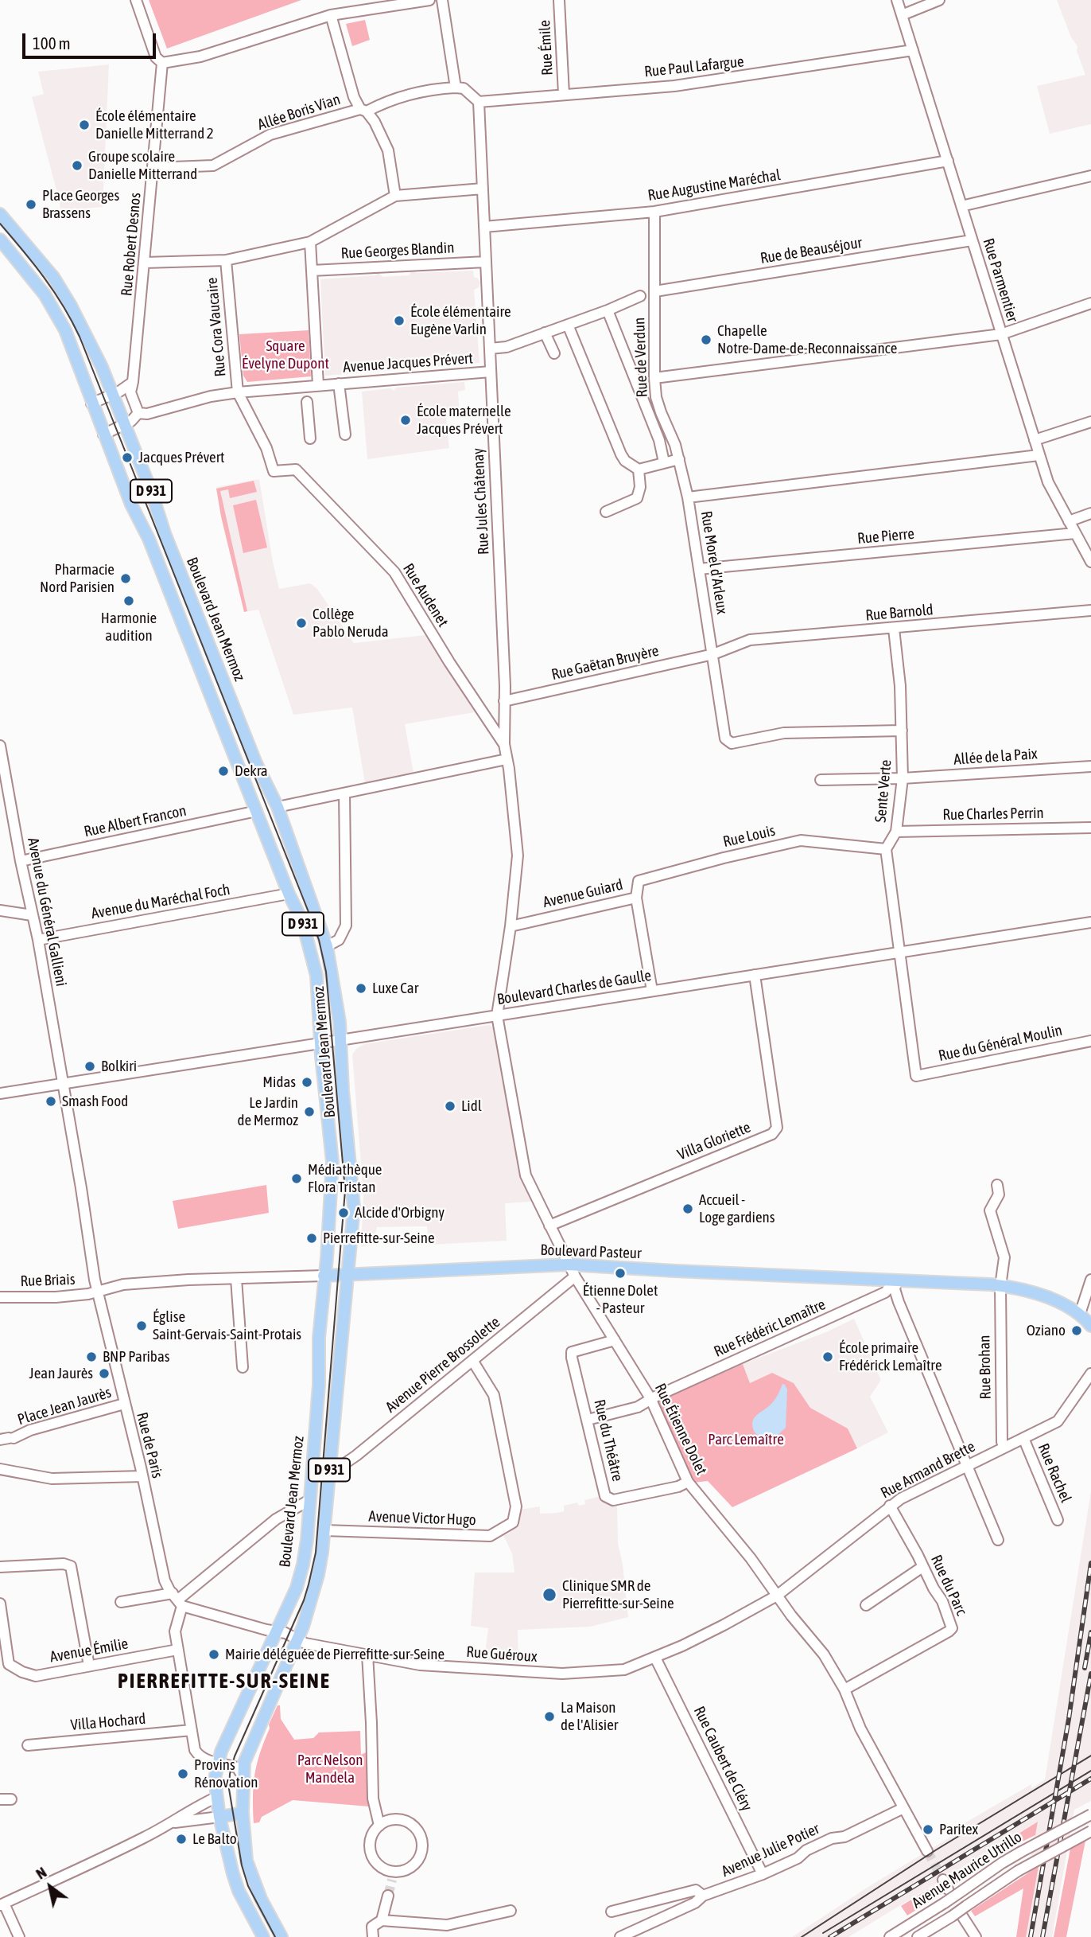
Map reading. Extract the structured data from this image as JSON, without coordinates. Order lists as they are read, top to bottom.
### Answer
{
  "streets": {
    "main road": ["D 931", "Boulevard Jean Mermoz", "Boulevard Pasteur"],
    "street": [
      "Rue Émile",
      "Rue Paul Lafargue",
      "Allée Boris Vian",
      "Rue Augustine Maréchal",
      "Rue Robert Desnos",
      "Rue Georges Blandin",
      "Rue de Beauséjour",
      "Rue Parmentier",
      "Rue Cora Vaucaire",
      "Rue de Verdun",
      "Avenue Jacques Prévert",
      "Rue Jules Châtenay",
      "Rue Pierre",
      "Rue Morel d'Arleux",
      "Rue Audenet",
      "Rue Barnold",
      "Rue Gaëtan Bruyère",
      "Allée de la Paix",
      "Sente Verte",
      "Rue Charles Perrin",
      "Rue Albert Francon",
      "Rue Louis",
      "Avenue Guiard",
      "Avenue du Maréchal Foch",
      "Avenue du Général Gallieni",
      "Boulevard Charles de Gaulle",
      "Rue du Général Moulin",
      "Villa Gloriette",
      "Rue Briais",
      "Rue Frédéric Lemaître",
      "Avenue Pierre Brossolette",
      "Rue Brohan",
      "Place Jean Jaurès",
      "Rue Étienne Dolet",
      "Rue du Théâtre",
      "Rue de Paris",
      "Rue Armand Brette",
      "Rue Rachel",
      "Avenue Victor Hugo",
      "Rue du Parc",
      "Avenue Émilie",
      "Rue Guéroux",
      "Villa Hochard",
      "Rue Caubert de Cléry",
      "Avenue Julie Potier",
      "Avenue Maurice Utrillo"
    ]
  },
  "crossings": [
    ["Rue Émile", "Rue Paul Lafargue"],
    ["Rue Paul Lafargue", "Rue Parmentier"],
    ["Rue Paul Lafargue", "Rue Jules Châtenay"],
    ["Allée Boris Vian", "Rue Robert Desnos"],
    ["Rue Augustine Maréchal", "Rue Parmentier"],
    ["Rue Augustine Maréchal", "Rue de Verdun"],
    ["Rue Augustine Maréchal", "Rue Jules Châtenay"],
    ["Rue Robert Desnos", "Avenue Jacques Prévert"],
    ["Rue Georges Blandin", "Rue Jules Châtenay"],
    ["Rue de Beauséjour", "Rue Parmentier"],
    ["Rue de Beauséjour", "Rue de Verdun"],
    ["Rue Parmentier", "Rue Pierre"],
    ["Rue Parmentier", "Rue Morel d'Arleux"],
    ["Rue Cora Vaucaire", "Avenue Jacques Prévert"],
    ["Rue Cora Vaucaire", "Rue Audenet"],
    ["Rue de Verdun", "Rue Morel d'Arleux"],
    ["Avenue Jacques Prévert", "Rue Jules Châtenay"],
    ["Avenue Jacques Prévert", "Rue Audenet"],
    ["D 931", "Boulevard Jean Mermoz"],
    ["Rue Jules Châtenay", "Rue Audenet"],
    ["Rue Jules Châtenay", "Rue Gaëtan Bruyère"],
    ["Rue Jules Châtenay", "Avenue Guiard"],
    ["Rue Jules Châtenay", "Boulevard Charles de Gaulle"],
    ["Rue Jules Châtenay", "Rue Étienne Dolet"],
    ["Rue Pierre", "Rue Morel d'Arleux"],
    ["Rue Morel d'Arleux", "Rue Barnold"],
    ["Rue Morel d'Arleux", "Rue Gaëtan Bruyère"],
    ["Rue Morel d'Arleux", "Sente Verte"],
    ["Rue Barnold", "Rue Gaëtan Bruyère"],
    ["Rue Barnold", "Sente Verte"],
    ["Boulevard Jean Mermoz", "Rue Albert Francon"],
    ["Boulevard Jean Mermoz", "Avenue du Maréchal Foch"],
    ["Boulevard Jean Mermoz", "Boulevard Charles de Gaulle"],
    ["Boulevard Jean Mermoz", "Boulevard Pasteur"],
    ["Boulevard Jean Mermoz", "Avenue Pierre Brossolette"],
    ["Boulevard Jean Mermoz", "Avenue Victor Hugo"],
    ["Boulevard Jean Mermoz", "Rue Guéroux"],
    ["Allée de la Paix", "Sente Verte"],
    ["Sente Verte", "Rue Charles Perrin"],
    ["Sente Verte", "Rue Louis"],
    ["Rue Albert Francon", "Avenue du Général Gallieni"],
    ["Rue Louis", "Avenue Guiard"],
    ["Avenue Guiard", "Boulevard Charles de Gaulle"],
    ["Avenue du Maréchal Foch", "Avenue du Général Gallieni"],
    ["Avenue du Général Gallieni", "Boulevard Charles de Gaulle"],
    ["Avenue du Général Gallieni", "Rue de Paris"],
    ["Boulevard Charles de Gaulle", "Rue du Général Moulin"],
    ["Boulevard Charles de Gaulle", "Villa Gloriette"],
    ["Boulevard Charles de Gaulle", "Rue Étienne Dolet"],
    ["Boulevard Charles de Gaulle", "Rue de Paris"],
    ["Villa Gloriette", "Rue Étienne Dolet"],
    ["Boulevard Pasteur", "Rue Briais"],
    ["Boulevard Pasteur", "Rue Frédéric Lemaître"],
    ["Boulevard Pasteur", "Rue Brohan"],
    ["Boulevard Pasteur", "Rue Étienne Dolet"],
    ["Boulevard Pasteur", "Rue de Paris"],
    ["Rue Briais", "Rue de Paris"],
    ["Rue Frédéric Lemaître", "Rue Étienne Dolet"],
    ["Rue Frédéric Lemaître", "Rue du Théâtre"],
    ["Avenue Pierre Brossolette", "Rue Étienne Dolet"],
    ["Avenue Pierre Brossolette", "Avenue Victor Hugo"],
    ["Rue Brohan", "Rue Armand Brette"],
    ["Place Jean Jaurès", "Rue de Paris"],
    ["Rue Étienne Dolet", "Rue du Théâtre"],
    ["Rue Étienne Dolet", "Rue Armand Brette"],
    ["Rue Étienne Dolet", "Rue du Parc"],
    ["Rue Étienne Dolet", "Rue Guéroux"],
    ["Rue Étienne Dolet", "Avenue Julie Potier"],
    ["Rue de Paris", "Rue Guéroux"],
    ["Rue Armand Brette", "Rue Rachel"],
    ["Rue Armand Brette", "Rue du Parc"],
    ["Rue Armand Brette", "Rue Guéroux"],
    ["Rue Guéroux", "Rue Caubert de Cléry"],
    ["Rue Caubert de Cléry", "Avenue Julie Potier"]
  ],
  "districts": ["PIERREFITTE-SUR-SEINE"],
  "parks": ["Square Évelyne Dupont", "Parc Lemaître", "Parc Nelson Mandela"],
  "places": [
    "École élémentaire Danielle Mitterrand 2",
    "Groupe scolaire Danielle Mitterrand",
    "Place Georges Brassens",
    "École élémentaire Eugène Varlin",
    "Chapelle Notre-Dame-de-Reconnaissance",
    "École maternelle Jacques Prévert",
    "Jacques Prévert",
    "Pharmacie Nord Parisien",
    "Harmonie audition",
    "Collège Pablo Neruda",
    "Dekra",
    "Luxe Car",
    "Bolkiri",
    "Midas",
    "Smash Food",
    "Lidl",
    "Le Jardin de Mermoz",
    "Médiathèque Flora Tristan",
    "Accueil - Loge gardiens",
    "Alcide d'Orbigny",
    "Pierrefitte-sur-Seine",
    "Étienne Dolet - Pasteur",
    "Église Saint-Gervais-Saint-Protais",
    "Oziano",
    "BNP Paribas",
    "École primaire Frédérick Lemaître",
    "Jean Jaurès",
    "Clinique SMR de Pierrefitte-sur-Seine",
    "Mairie déléguée de Pierrefitte-sur-Seine",
    "La Maison de l'Alisier",
    "Provins Rénovation",
    "Paritex",
    "Le Balto"
  ],
  "scale_bar": "100 m",
  "north": "top left"
}
